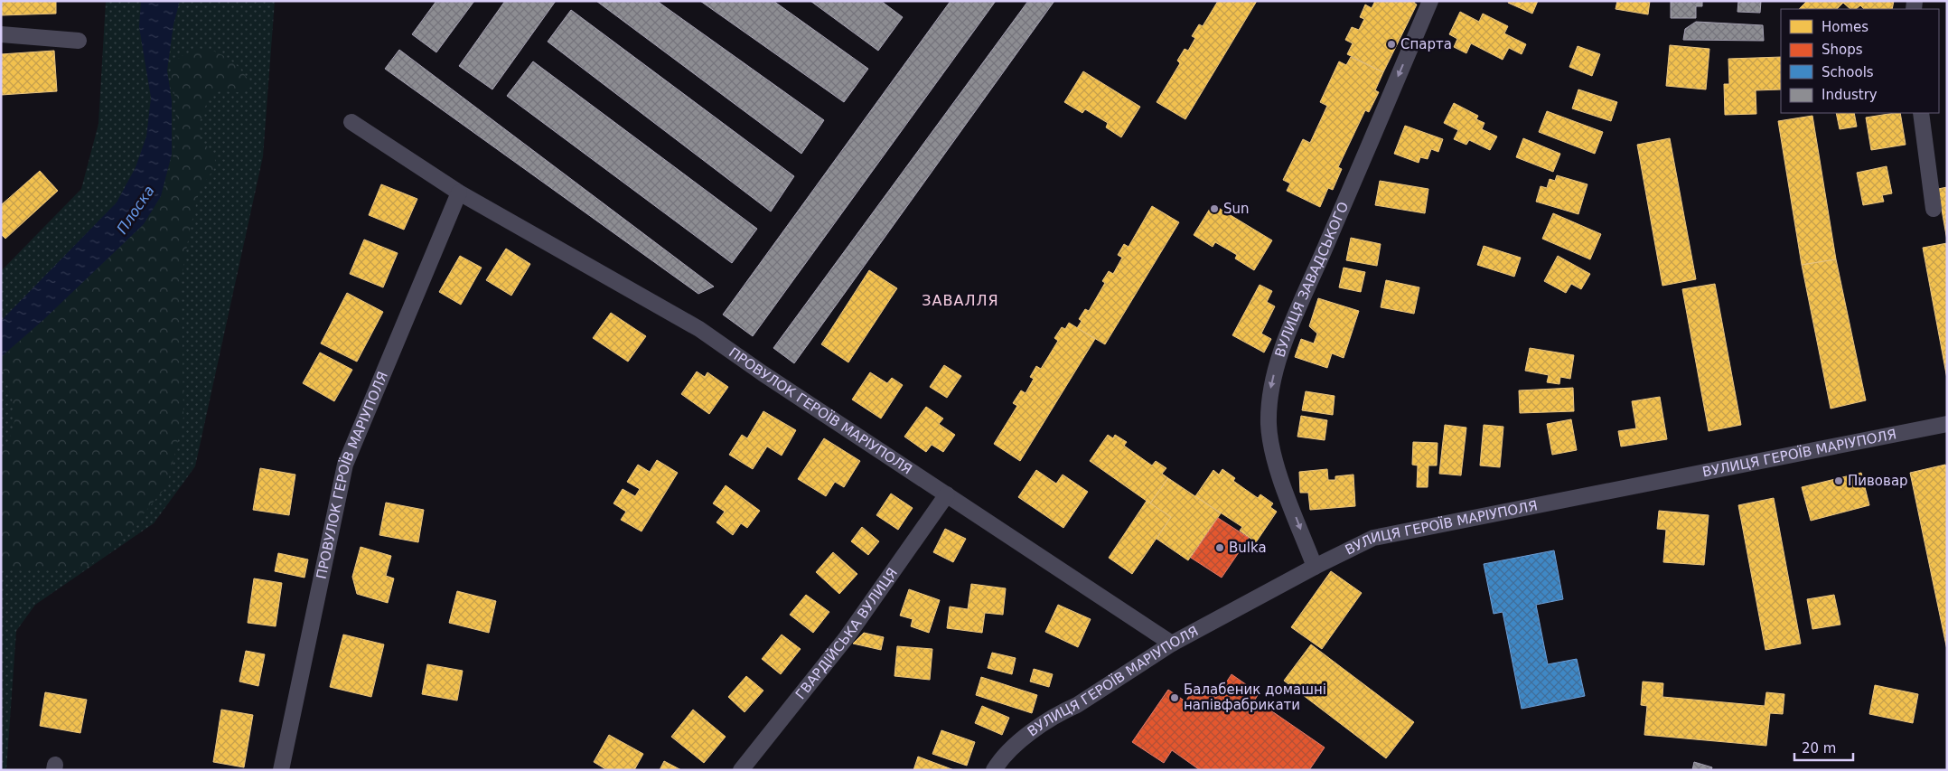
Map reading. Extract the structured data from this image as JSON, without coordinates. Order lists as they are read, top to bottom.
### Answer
{
  "streets": {
    "street": [
      "ВУЛИЦЯ ЗАВАДСЬКОГО",
      "ПРОВУЛОК ГЕРОЇВ МАРІУПОЛЯ",
      "ВУЛИЦЯ ГЕРОЇВ МАРІУПОЛЯ",
      "ГВАРДІЙСЬКА ВУЛИЦЯ"
    ]
  },
  "crossings": [
    ["ВУЛИЦЯ ЗАВАДСЬКОГО", "ВУЛИЦЯ ГЕРОЇВ МАРІУПОЛЯ"],
    ["ПРОВУЛОК ГЕРОЇВ МАРІУПОЛЯ", "ВУЛИЦЯ ГЕРОЇВ МАРІУПОЛЯ"],
    ["ПРОВУЛОК ГЕРОЇВ МАРІУПОЛЯ", "ГВАРДІЙСЬКА ВУЛИЦЯ"]
  ],
  "one_way": ["ВУЛИЦЯ ЗАВАДСЬКОГО"],
  "districts": ["ЗАВАЛЛЯ"],
  "water": ["Плоска"],
  "places": [
    "Спарта",
    "Sun",
    "Пивовар",
    "Bulka",
    "Балабеник домашні напівфабрикати"
  ],
  "legend": [
    "Homes",
    "Shops",
    "Schools",
    "Industry"
  ],
  "scale_bar": "20 m"
}
